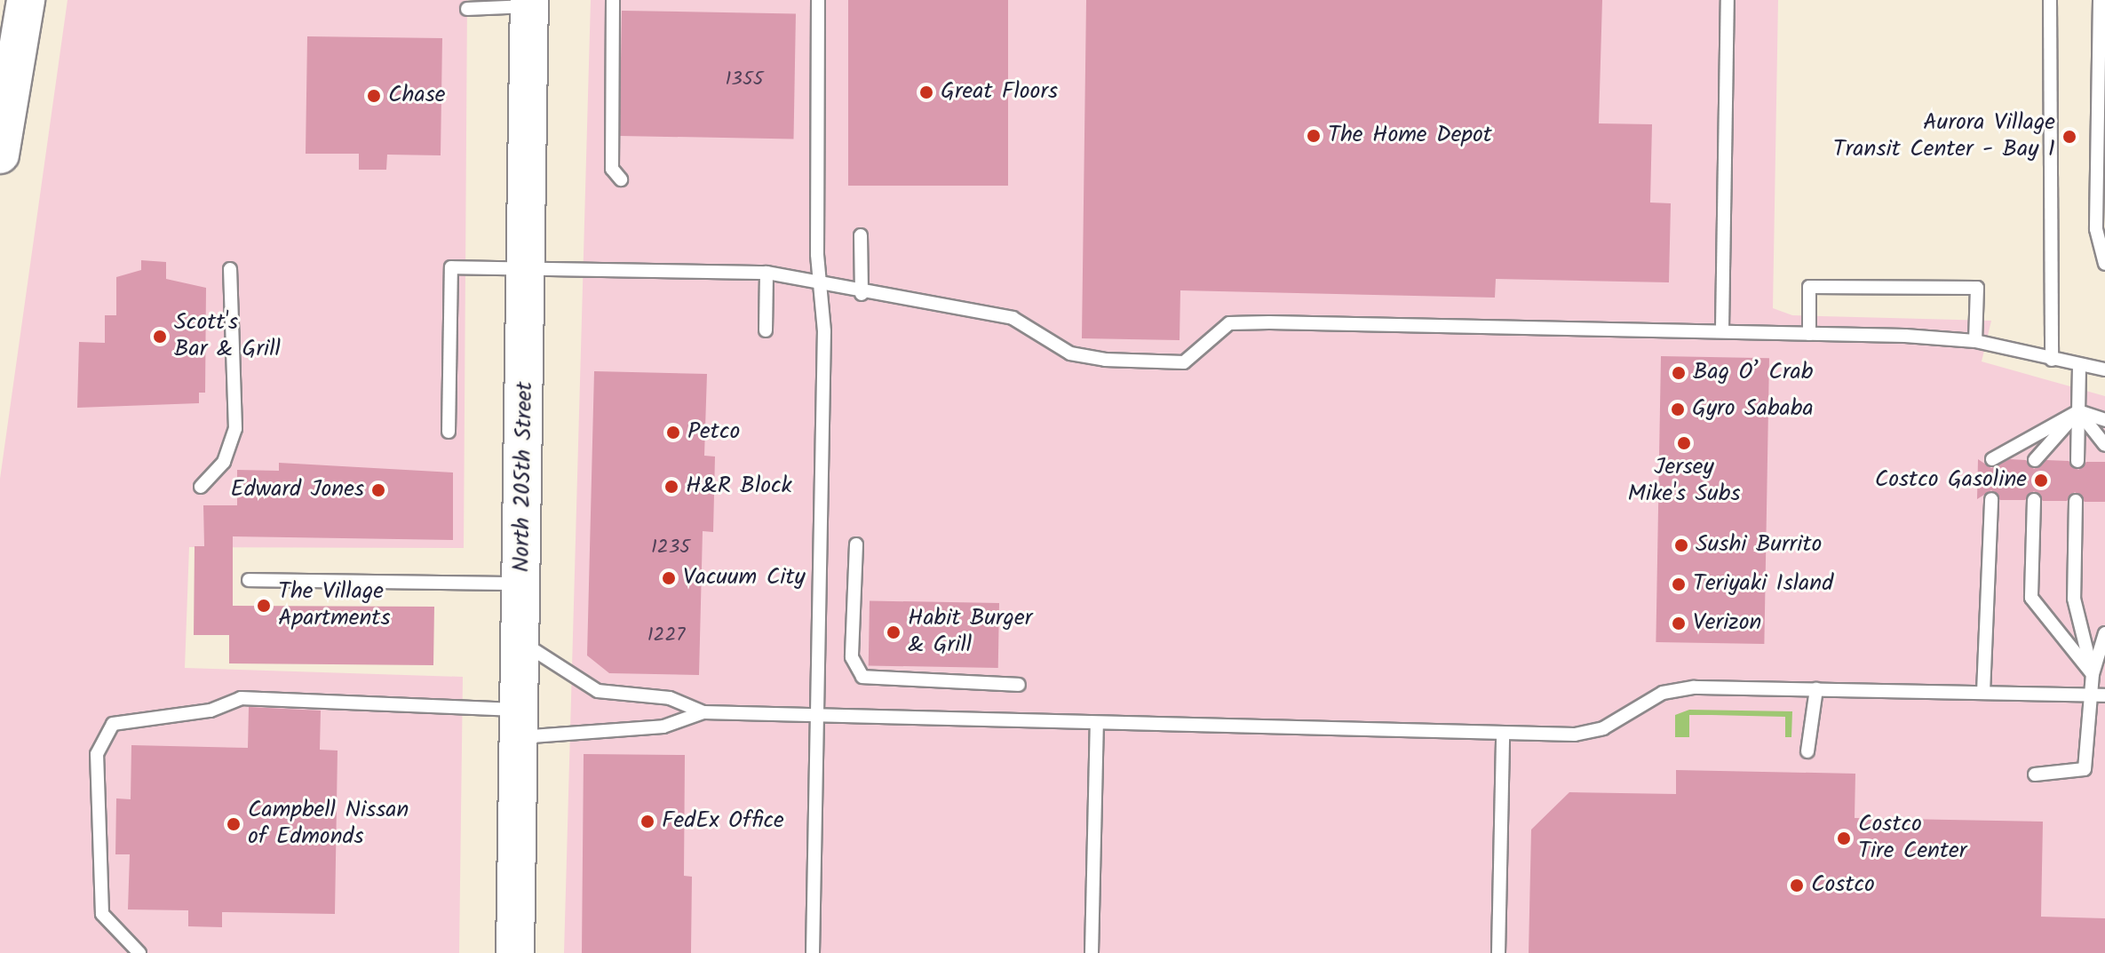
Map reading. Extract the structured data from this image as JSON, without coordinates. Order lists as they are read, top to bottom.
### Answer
{
  "streets": {
    "main road": ["North 205th Street"]
  },
  "places": [
    "Great Floors",
    "Chase",
    "The Home Depot",
    "Aurora Village Transit Center - Bay 1",
    "Scott's Bar & Grill",
    "Bag O’ Crab",
    "Gyro Sababa",
    "Petco",
    "Jersey Mike's Subs",
    "Costco Gasoline",
    "H&R Block",
    "Edward Jones",
    "Sushi Burrito",
    "Vacuum City",
    "Teriyaki Island",
    "The Village Apartments",
    "Verizon",
    "Habit Burger & Grill",
    "FedEx Office",
    "Campbell Nissan of Edmonds",
    "Costco Tire Center",
    "Costco"
  ],
  "house_numbers": ["1355", "1235", "1227"]
}
